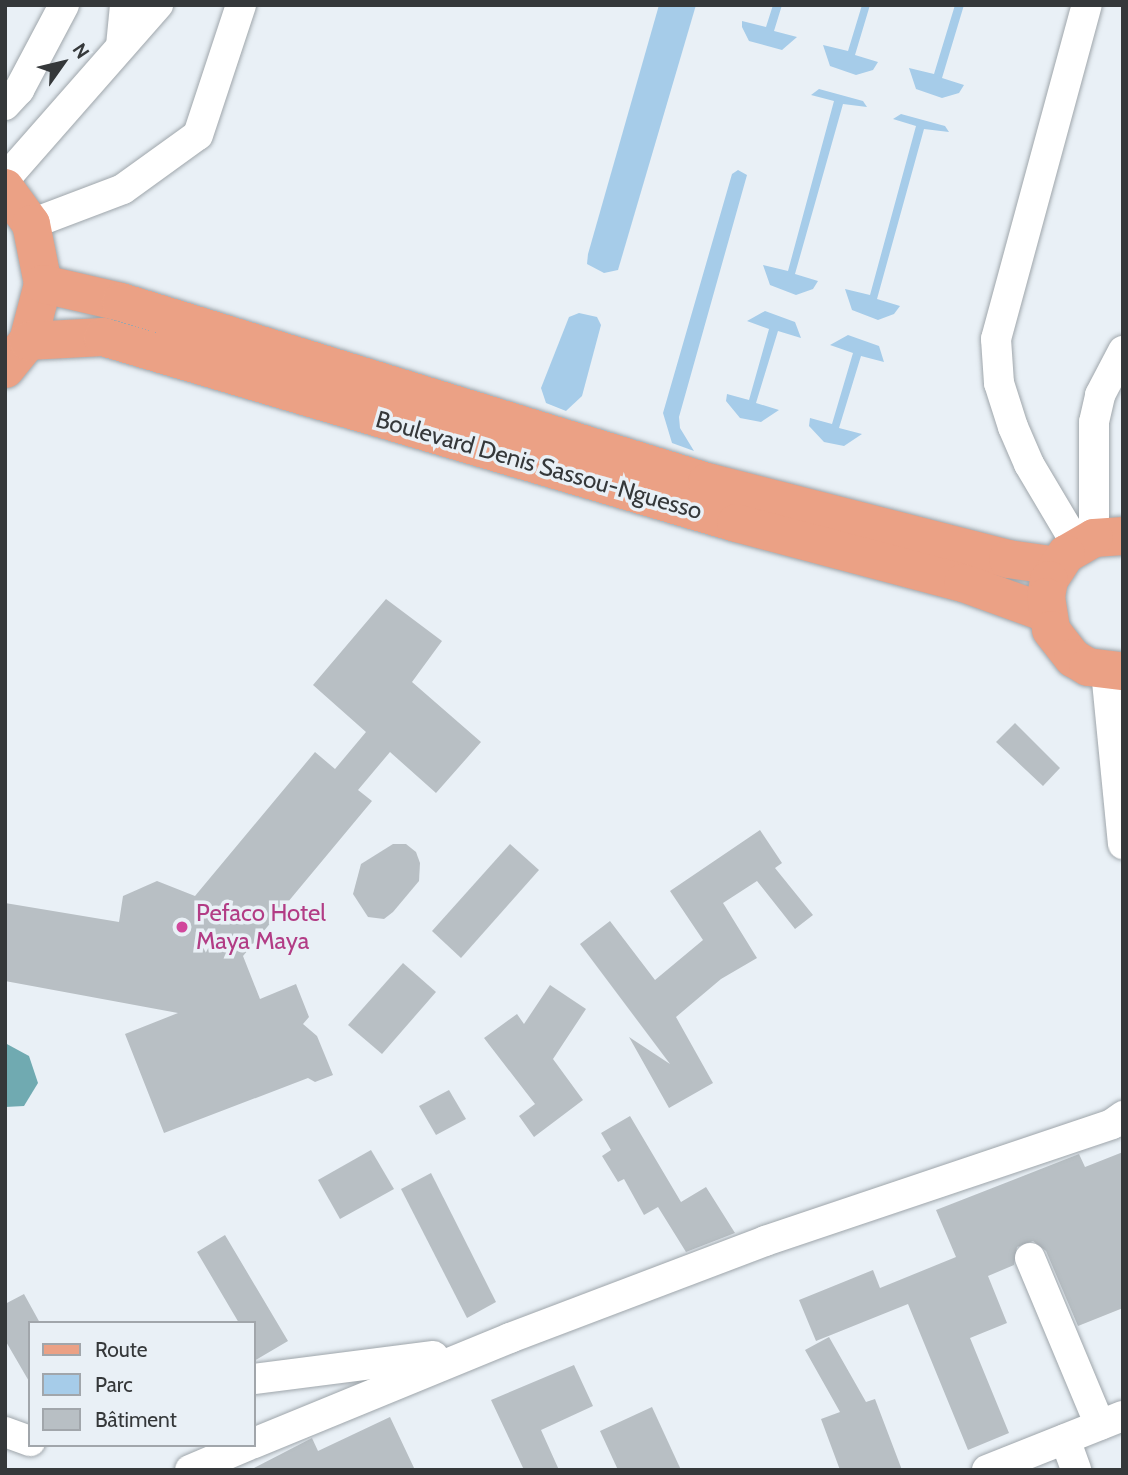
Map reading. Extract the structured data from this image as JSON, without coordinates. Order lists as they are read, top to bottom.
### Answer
{
  "streets": {
    "main road": ["Boulevard Denis Sassou-Nguesso"]
  },
  "places": ["Pefaco Hotel Maya Maya"],
  "legend": ["Route", "Parc", "Bâtiment"],
  "north": "top right"
}
